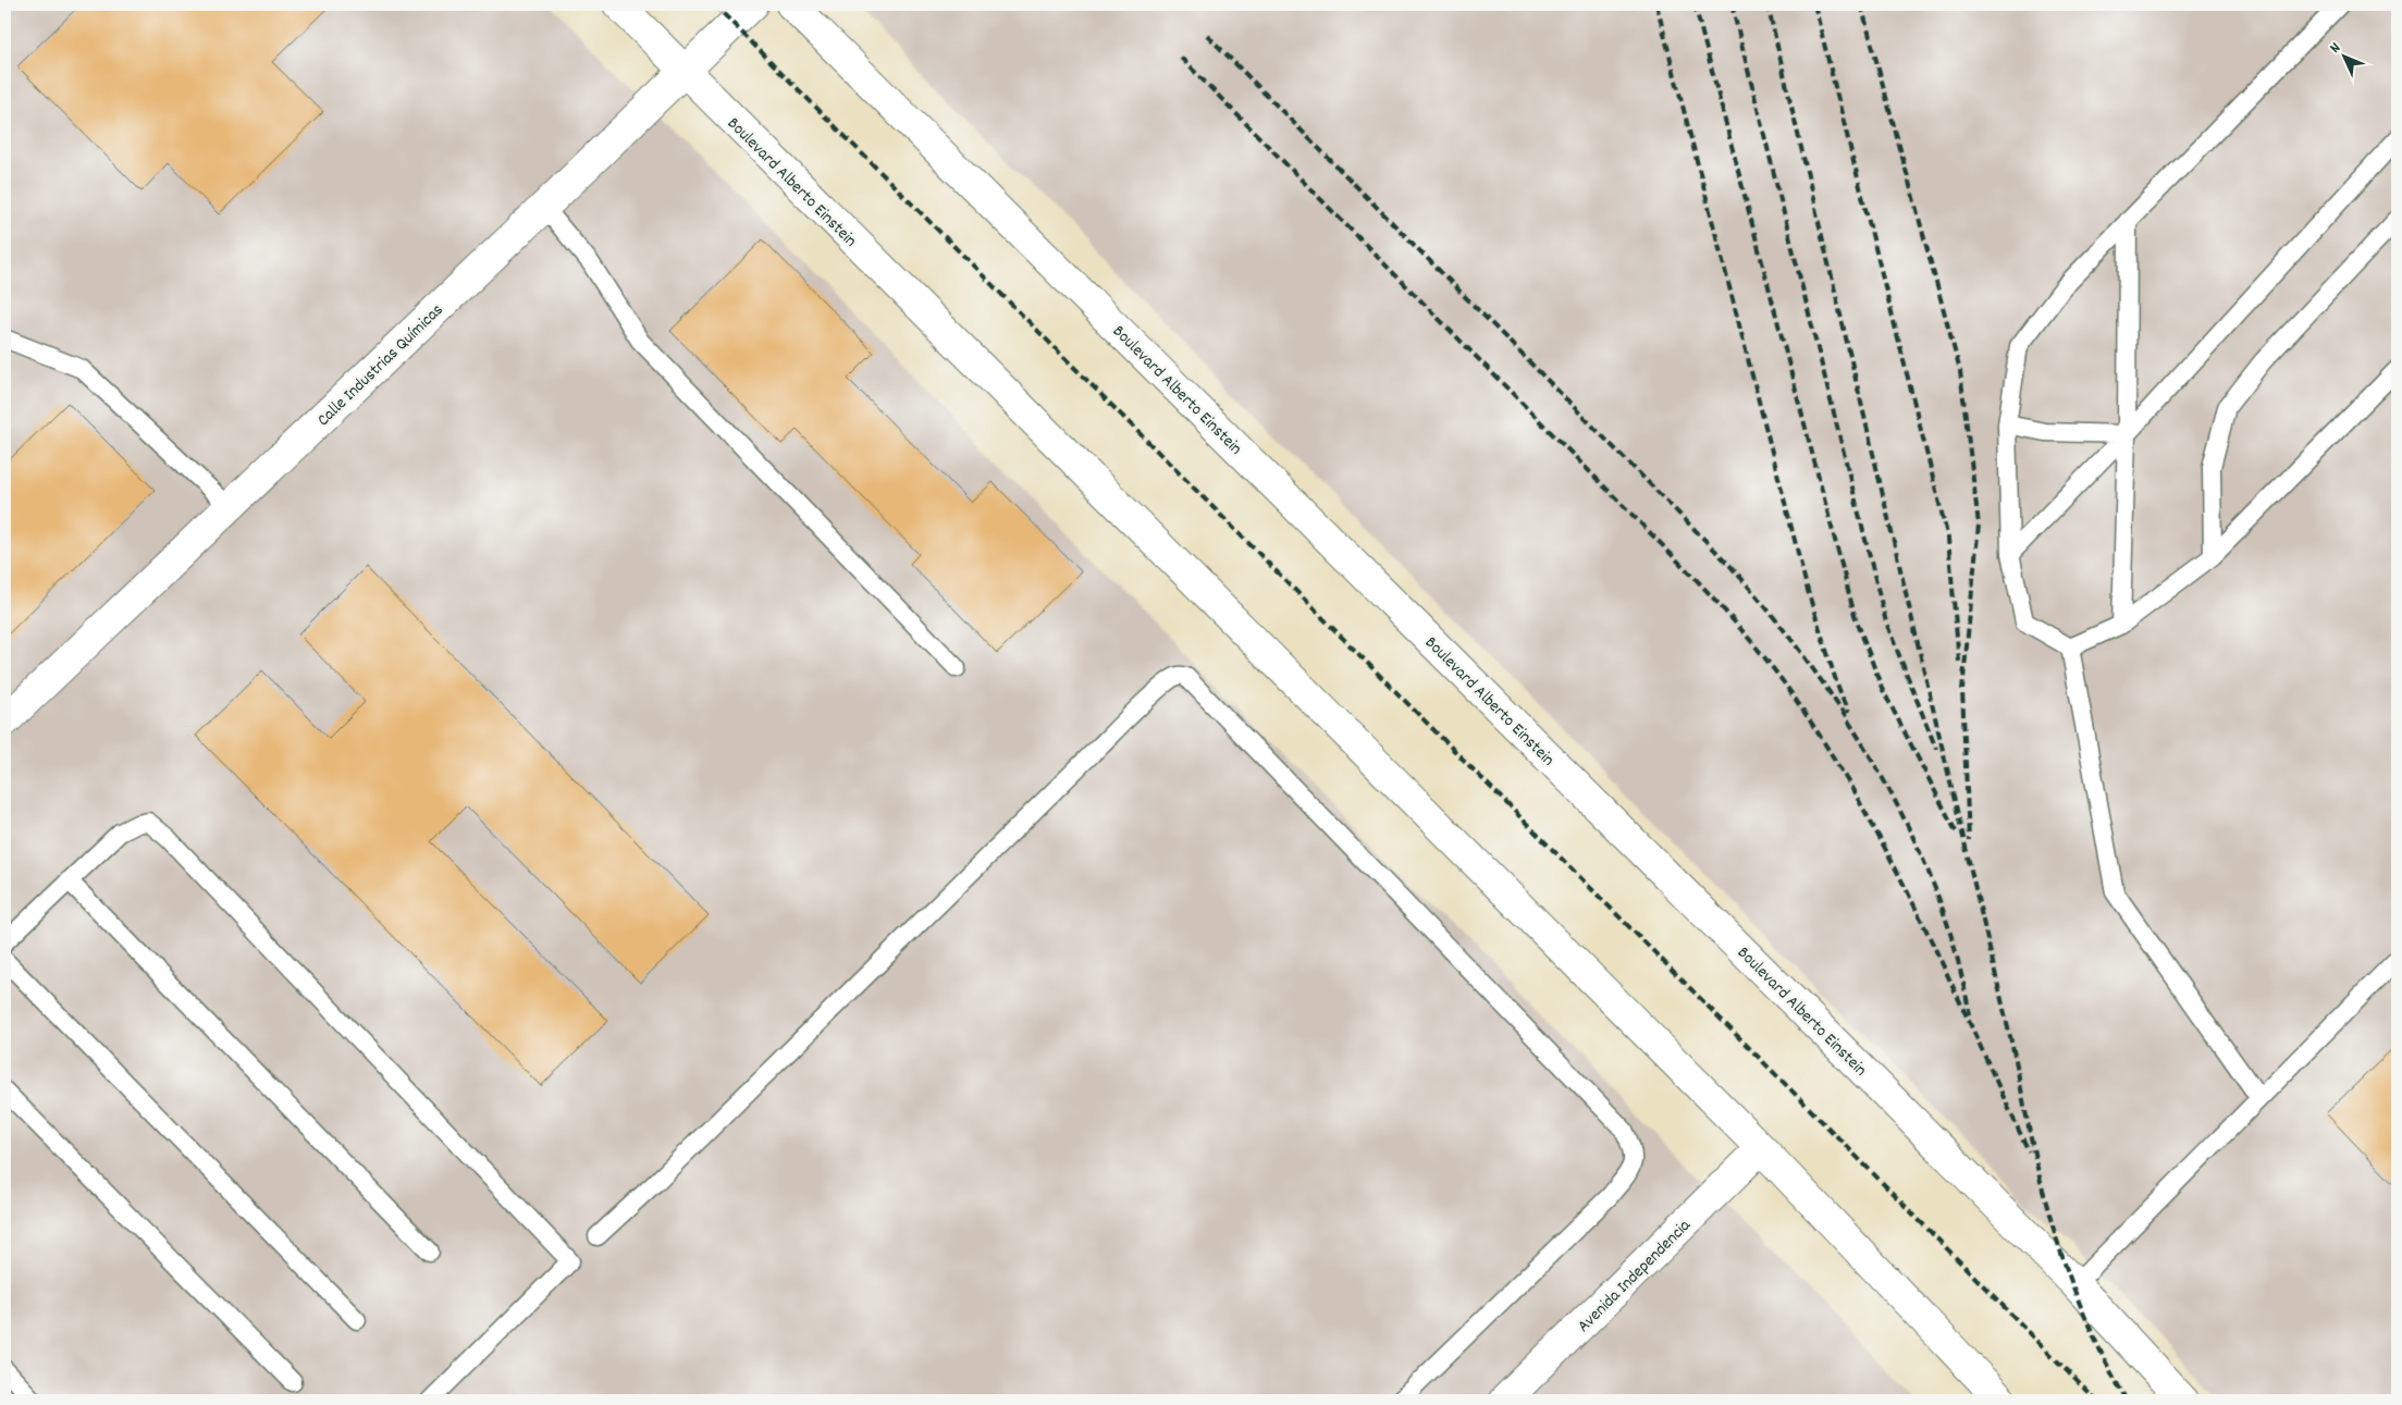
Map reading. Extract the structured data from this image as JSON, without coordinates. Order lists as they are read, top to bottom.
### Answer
{
  "streets": {
    "main road": ["Boulevard Alberto Einstein", "Calle Industrias Químicas", "Avenida Independencia"]
  },
  "crossings": [
    ["Boulevard Alberto Einstein", "Calle Industrias Químicas"],
    ["Boulevard Alberto Einstein", "Avenida Independencia"]
  ],
  "north": "top left"
}
